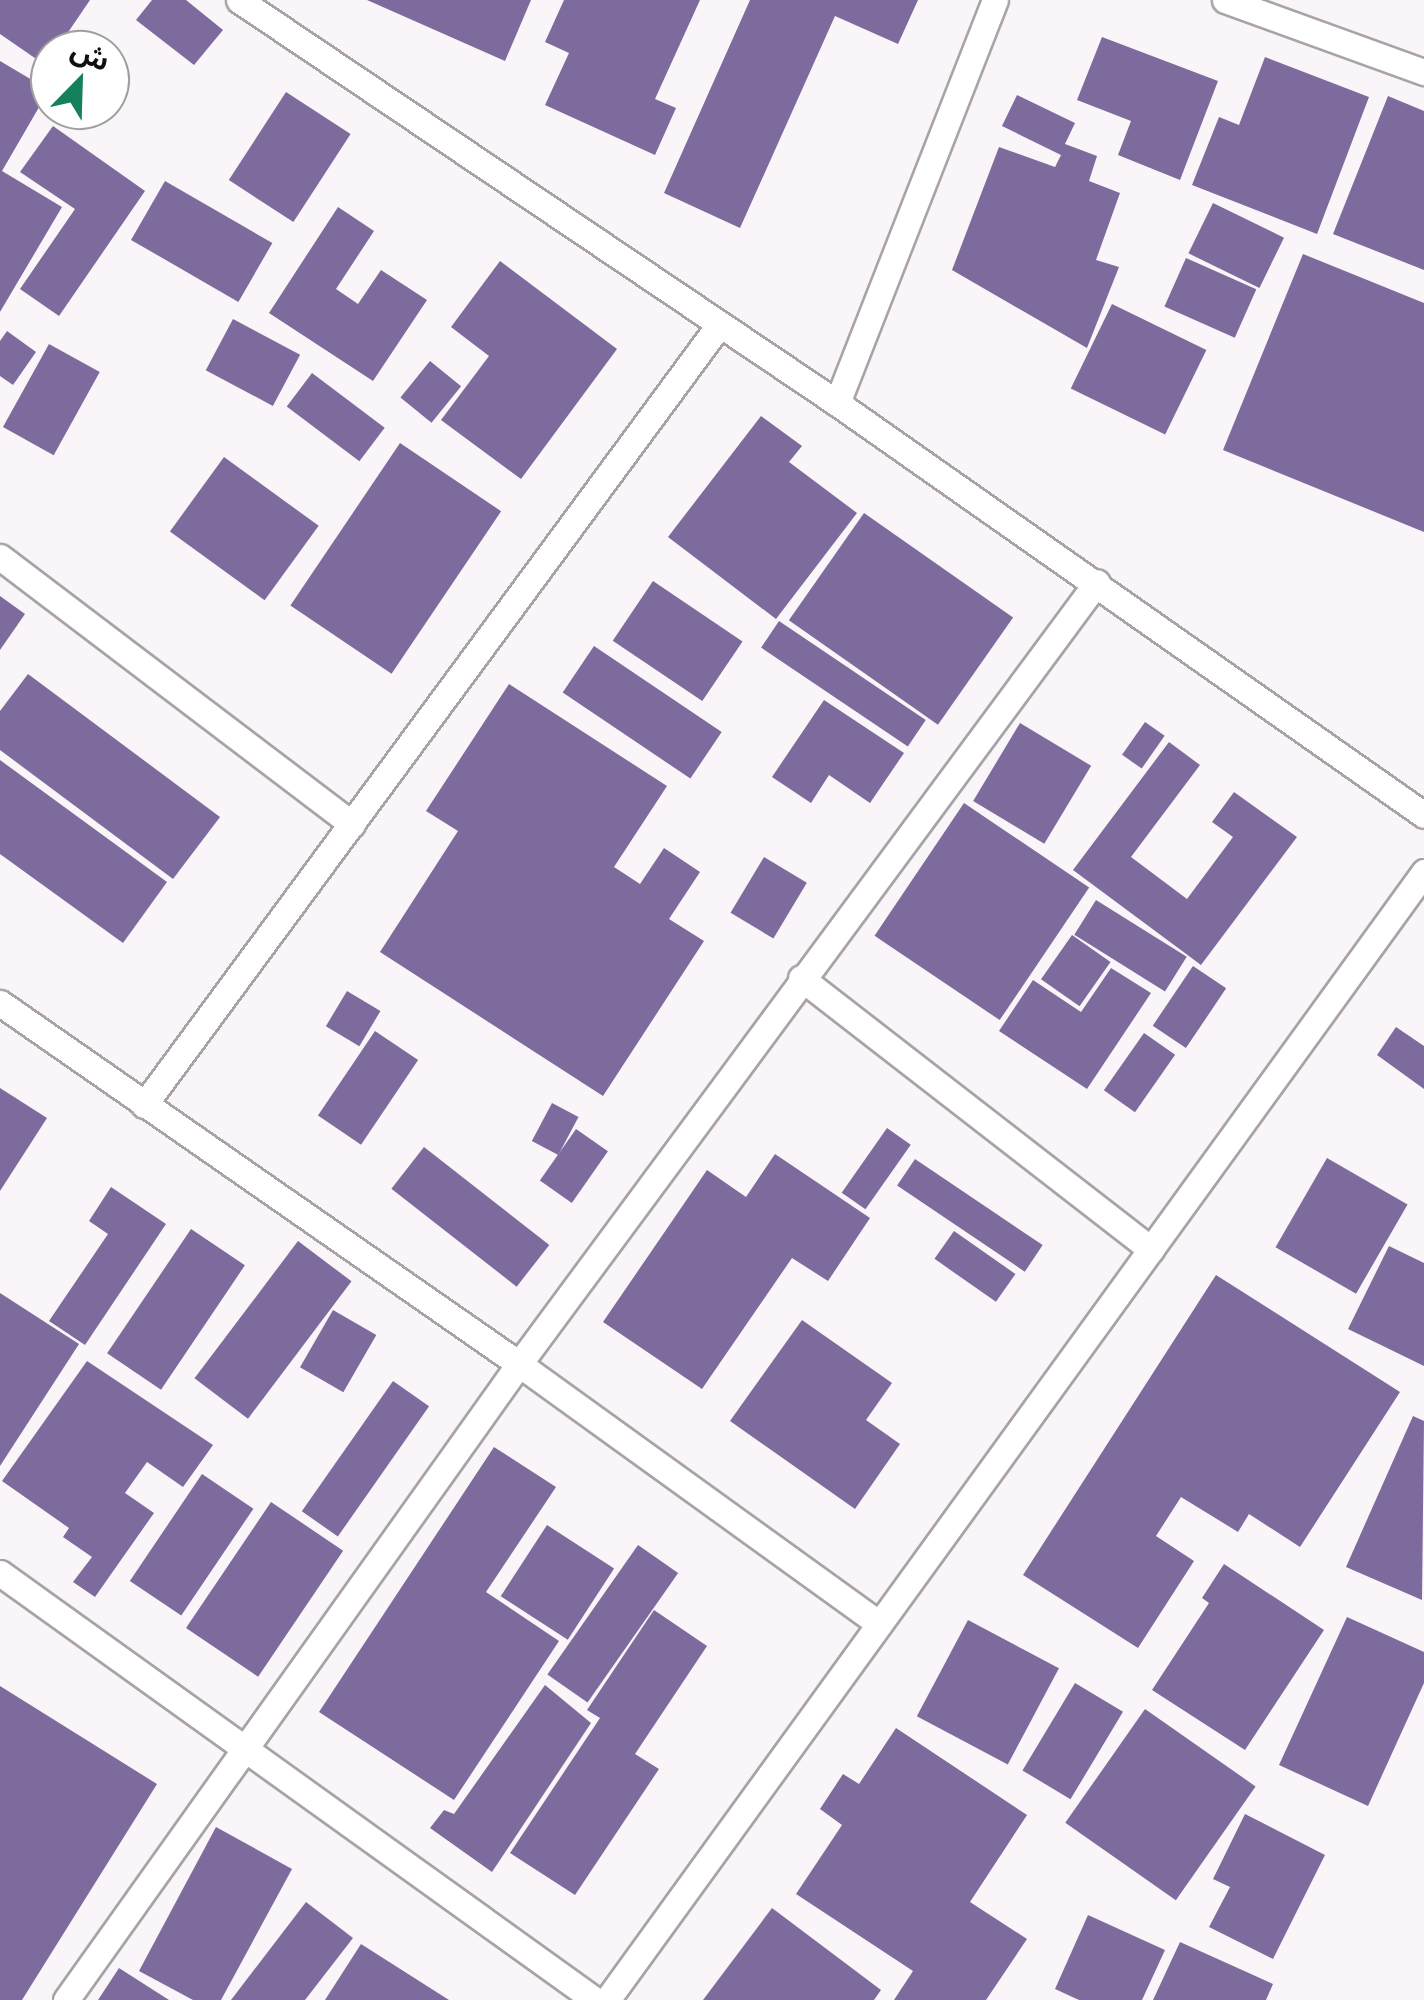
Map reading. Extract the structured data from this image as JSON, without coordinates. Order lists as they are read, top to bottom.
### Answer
{
  "north": "top right"
}
